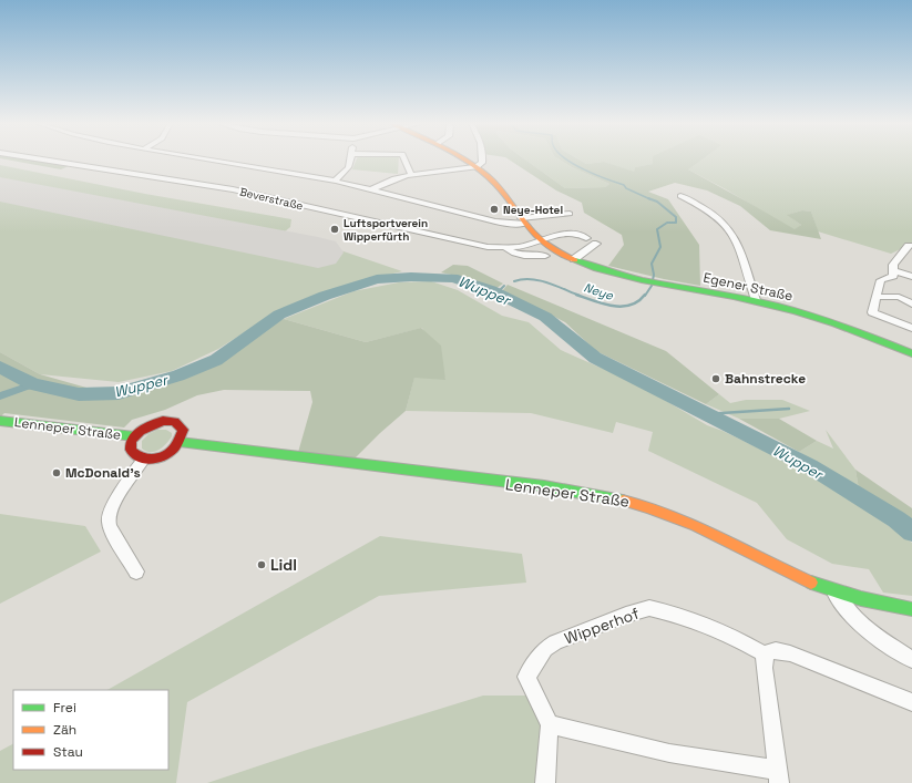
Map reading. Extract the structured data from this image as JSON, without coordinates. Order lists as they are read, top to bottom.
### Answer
{
  "streets": {
    "street": [
      "Beverstraße",
      "Egener Straße",
      "Lenneper Straße",
      "Wipperhof"
    ]
  },
  "crossings": [
    ["Beverstraße", "Egener Straße"]
  ],
  "water": ["Wupper", "Neye"],
  "places": [
    "Neye-Hotel",
    "Luftsportverein Wipperfürth",
    "Bahnstrecke",
    "McDonald's",
    "Lidl"
  ],
  "legend": ["Frei", "Zäh", "Stau"]
}
